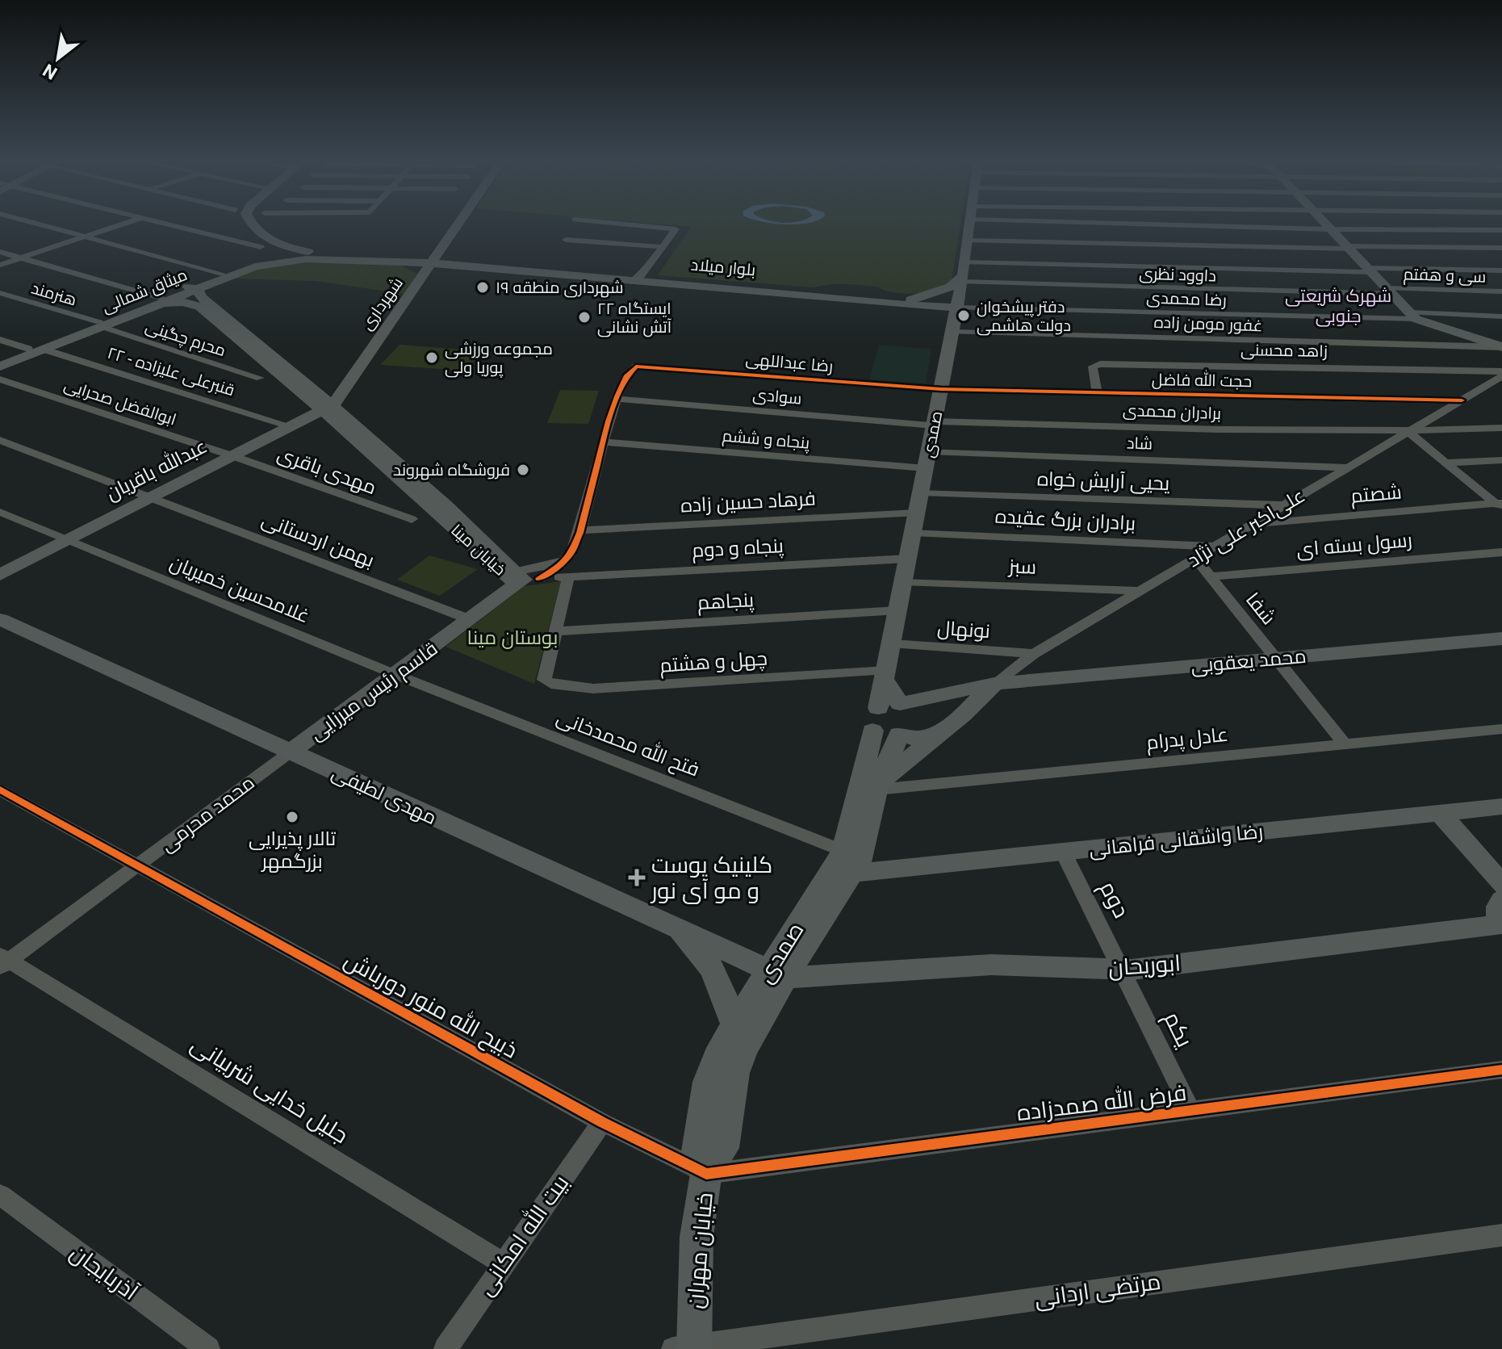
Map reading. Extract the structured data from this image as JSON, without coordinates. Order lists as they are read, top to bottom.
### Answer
{
  "streets": {
    "main road": [
      "بلوار میلاد",
      "میثاق شمالی",
      "شهرداری",
      "صمدی",
      "عبدالله باقریان",
      "علی‌اکبر علی نژاد",
      "خیابان مینا",
      "محمد یعقوبی",
      "قاسم رئیس میرزایی",
      "مهدی لطیفی",
      "رضا واشقانی فراهانی",
      "ابوریحان",
      "خیابان مهران"
    ],
    "street": [
      "داوود نظری",
      "سی و هفتم",
      "هنرمند",
      "رضا محمدی",
      "غفور مومن زاده",
      "محرم چگینی",
      "زاهد محسنی",
      "رضا عبداللهی",
      "قنبرعلی علیزاده - ۲۲",
      "حجت الله فاضل",
      "سوادی",
      "ابوالفضل صحرایی",
      "برادران محمدی",
      "پنجاه و ششم",
      "شاد",
      "مهدی باقری",
      "یحیی آرایش خواه",
      "شصتم",
      "فرهاد حسین زاده",
      "برادران بزرگ عقیده",
      "بهمن اردستانی",
      "رسول بسته ای",
      "پنجاه و دوم",
      "سبز",
      "غلامحسین خمیریان",
      "پنجاهم",
      "شفا",
      "نونهال",
      "چهل و هشتم",
      "عادل پدرام",
      "فتح الله محمدخانی",
      "محمد محرمی",
      "دوم",
      "ذبیح الله منور دورباش",
      "یکم",
      "جلیل خدایی شربیانی",
      "فرض الله صمدزاده",
      "بیت الله امکانی",
      "آذربایجان",
      "مرتضی اردانی"
    ]
  },
  "crossings": [
    ["بلوار میلاد", "میثاق شمالی"],
    ["بلوار میلاد", "رضا محمدی"],
    ["بلوار میلاد", "شهرداری"],
    ["بلوار میلاد", "صمدی"],
    ["داوود نظری", "سی و هفتم"],
    ["داوود نظری", "صمدی"],
    ["میثاق شمالی", "هنرمند"],
    ["میثاق شمالی", "محرم چگینی"],
    ["میثاق شمالی", "قنبرعلی علیزاده - ۲۲"],
    ["میثاق شمالی", "خیابان مینا"],
    ["هنرمند", "محرم چگینی"],
    ["رضا محمدی", "صمدی"],
    ["شهرداری", "عبدالله باقریان"],
    ["شهرداری", "خیابان مینا"],
    ["غفور مومن زاده", "صمدی"],
    ["زاهد محسنی", "حجت الله فاضل"],
    ["رضا عبداللهی", "حجت الله فاضل"],
    ["رضا عبداللهی", "سوادی"],
    ["رضا عبداللهی", "صمدی"],
    ["قنبرعلی علیزاده - ۲۲", "عبدالله باقریان"],
    ["حجت الله فاضل", "صمدی"],
    ["حجت الله فاضل", "علی‌اکبر علی نژاد"],
    ["سوادی", "برادران محمدی"],
    ["سوادی", "صمدی"],
    ["ابوالفضل صحرایی", "عبدالله باقریان"],
    ["ابوالفضل صحرایی", "مهدی باقری"],
    ["برادران محمدی", "صمدی"],
    ["برادران محمدی", "علی‌اکبر علی نژاد"],
    ["صمدی", "پنجاه و ششم"],
    ["صمدی", "شاد"],
    ["صمدی", "یحیی آرایش خواه"],
    ["صمدی", "فرهاد حسین زاده"],
    ["صمدی", "برادران بزرگ عقیده"],
    ["صمدی", "علی‌اکبر علی نژاد"],
    ["صمدی", "پنجاه و دوم"],
    ["صمدی", "سبز"],
    ["صمدی", "پنجاهم"],
    ["صمدی", "نونهال"],
    ["صمدی", "چهل و هشتم"],
    ["صمدی", "عادل پدرام"],
    ["صمدی", "فتح الله محمدخانی"],
    ["صمدی", "مهدی لطیفی"],
    ["صمدی", "رضا واشقانی فراهانی"],
    ["صمدی", "ابوریحان"],
    ["صمدی", "ذبیح الله منور دورباش"],
    ["صمدی", "فرض الله صمدزاده"],
    ["صمدی", "خیابان مهران"],
    ["پنجاه و ششم", "شاد"],
    ["شاد", "علی‌اکبر علی نژاد"],
    ["عبدالله باقریان", "مهدی باقری"],
    ["عبدالله باقریان", "بهمن اردستانی"],
    ["عبدالله باقریان", "خیابان مینا"],
    ["عبدالله باقریان", "غلامحسین خمیریان"],
    ["یحیی آرایش خواه", "علی‌اکبر علی نژاد"],
    ["شصتم", "علی‌اکبر علی نژاد"],
    ["برادران بزرگ عقیده", "علی‌اکبر علی نژاد"],
    ["علی‌اکبر علی نژاد", "سبز"],
    ["علی‌اکبر علی نژاد", "شفا"],
    ["علی‌اکبر علی نژاد", "نونهال"],
    ["علی‌اکبر علی نژاد", "محمد یعقوبی"],
    ["بهمن اردستانی", "قاسم رئیس میرزایی"],
    ["رسول بسته ای", "شفا"],
    ["پنجاه و دوم", "خیابان مینا"],
    ["پنجاه و دوم", "قاسم رئیس میرزایی"],
    ["خیابان مینا", "قاسم رئیس میرزایی"],
    ["غلامحسین خمیریان", "قاسم رئیس میرزایی"],
    ["غلامحسین خمیریان", "فتح الله محمدخانی"],
    ["پنجاهم", "چهل و هشتم"],
    ["شفا", "محمد یعقوبی"],
    ["شفا", "عادل پدرام"],
    ["قاسم رئیس میرزایی", "فتح الله محمدخانی"],
    ["قاسم رئیس میرزایی", "مهدی لطیفی"],
    ["قاسم رئیس میرزایی", "محمد محرمی"],
    ["فتح الله محمدخانی", "رضا واشقانی فراهانی"],
    ["مهدی لطیفی", "محمد محرمی"],
    ["مهدی لطیفی", "ابوریحان"],
    ["مهدی لطیفی", "خیابان مهران"],
    ["محمد محرمی", "ذبیح الله منور دورباش"],
    ["محمد محرمی", "جلیل خدایی شربیانی"],
    ["رضا واشقانی فراهانی", "دوم"],
    ["دوم", "ابوریحان"],
    ["دوم", "یکم"],
    ["ابوریحان", "یکم"],
    ["ابوریحان", "خیابان مهران"],
    ["ذبیح الله منور دورباش", "فرض الله صمدزاده"],
    ["ذبیح الله منور دورباش", "بیت الله امکانی"],
    ["ذبیح الله منور دورباش", "خیابان مهران"],
    ["یکم", "فرض الله صمدزاده"],
    ["جلیل خدایی شربیانی", "بیت الله امکانی"],
    ["فرض الله صمدزاده", "خیابان مهران"],
    ["خیابان مهران", "مرتضی اردانی"]
  ],
  "districts": ["شهرک شریعتی جنوبی"],
  "parks": ["بوستان مینا"],
  "places": {
    "other": [
      "شهرداری منطقه ۱۹",
      "دفتر پیشخوان دولت هاشمی",
      "ایستگاه ۲۲ آتش نشانی",
      "مجموعه ورزشی پوریا ولی",
      "فروشگاه شهروند",
      "تالار پذیرایی بزرگمهر"
    ],
    "health": ["کلینیک پوست و مو آی نور"]
  },
  "north": "bottom left"
}
